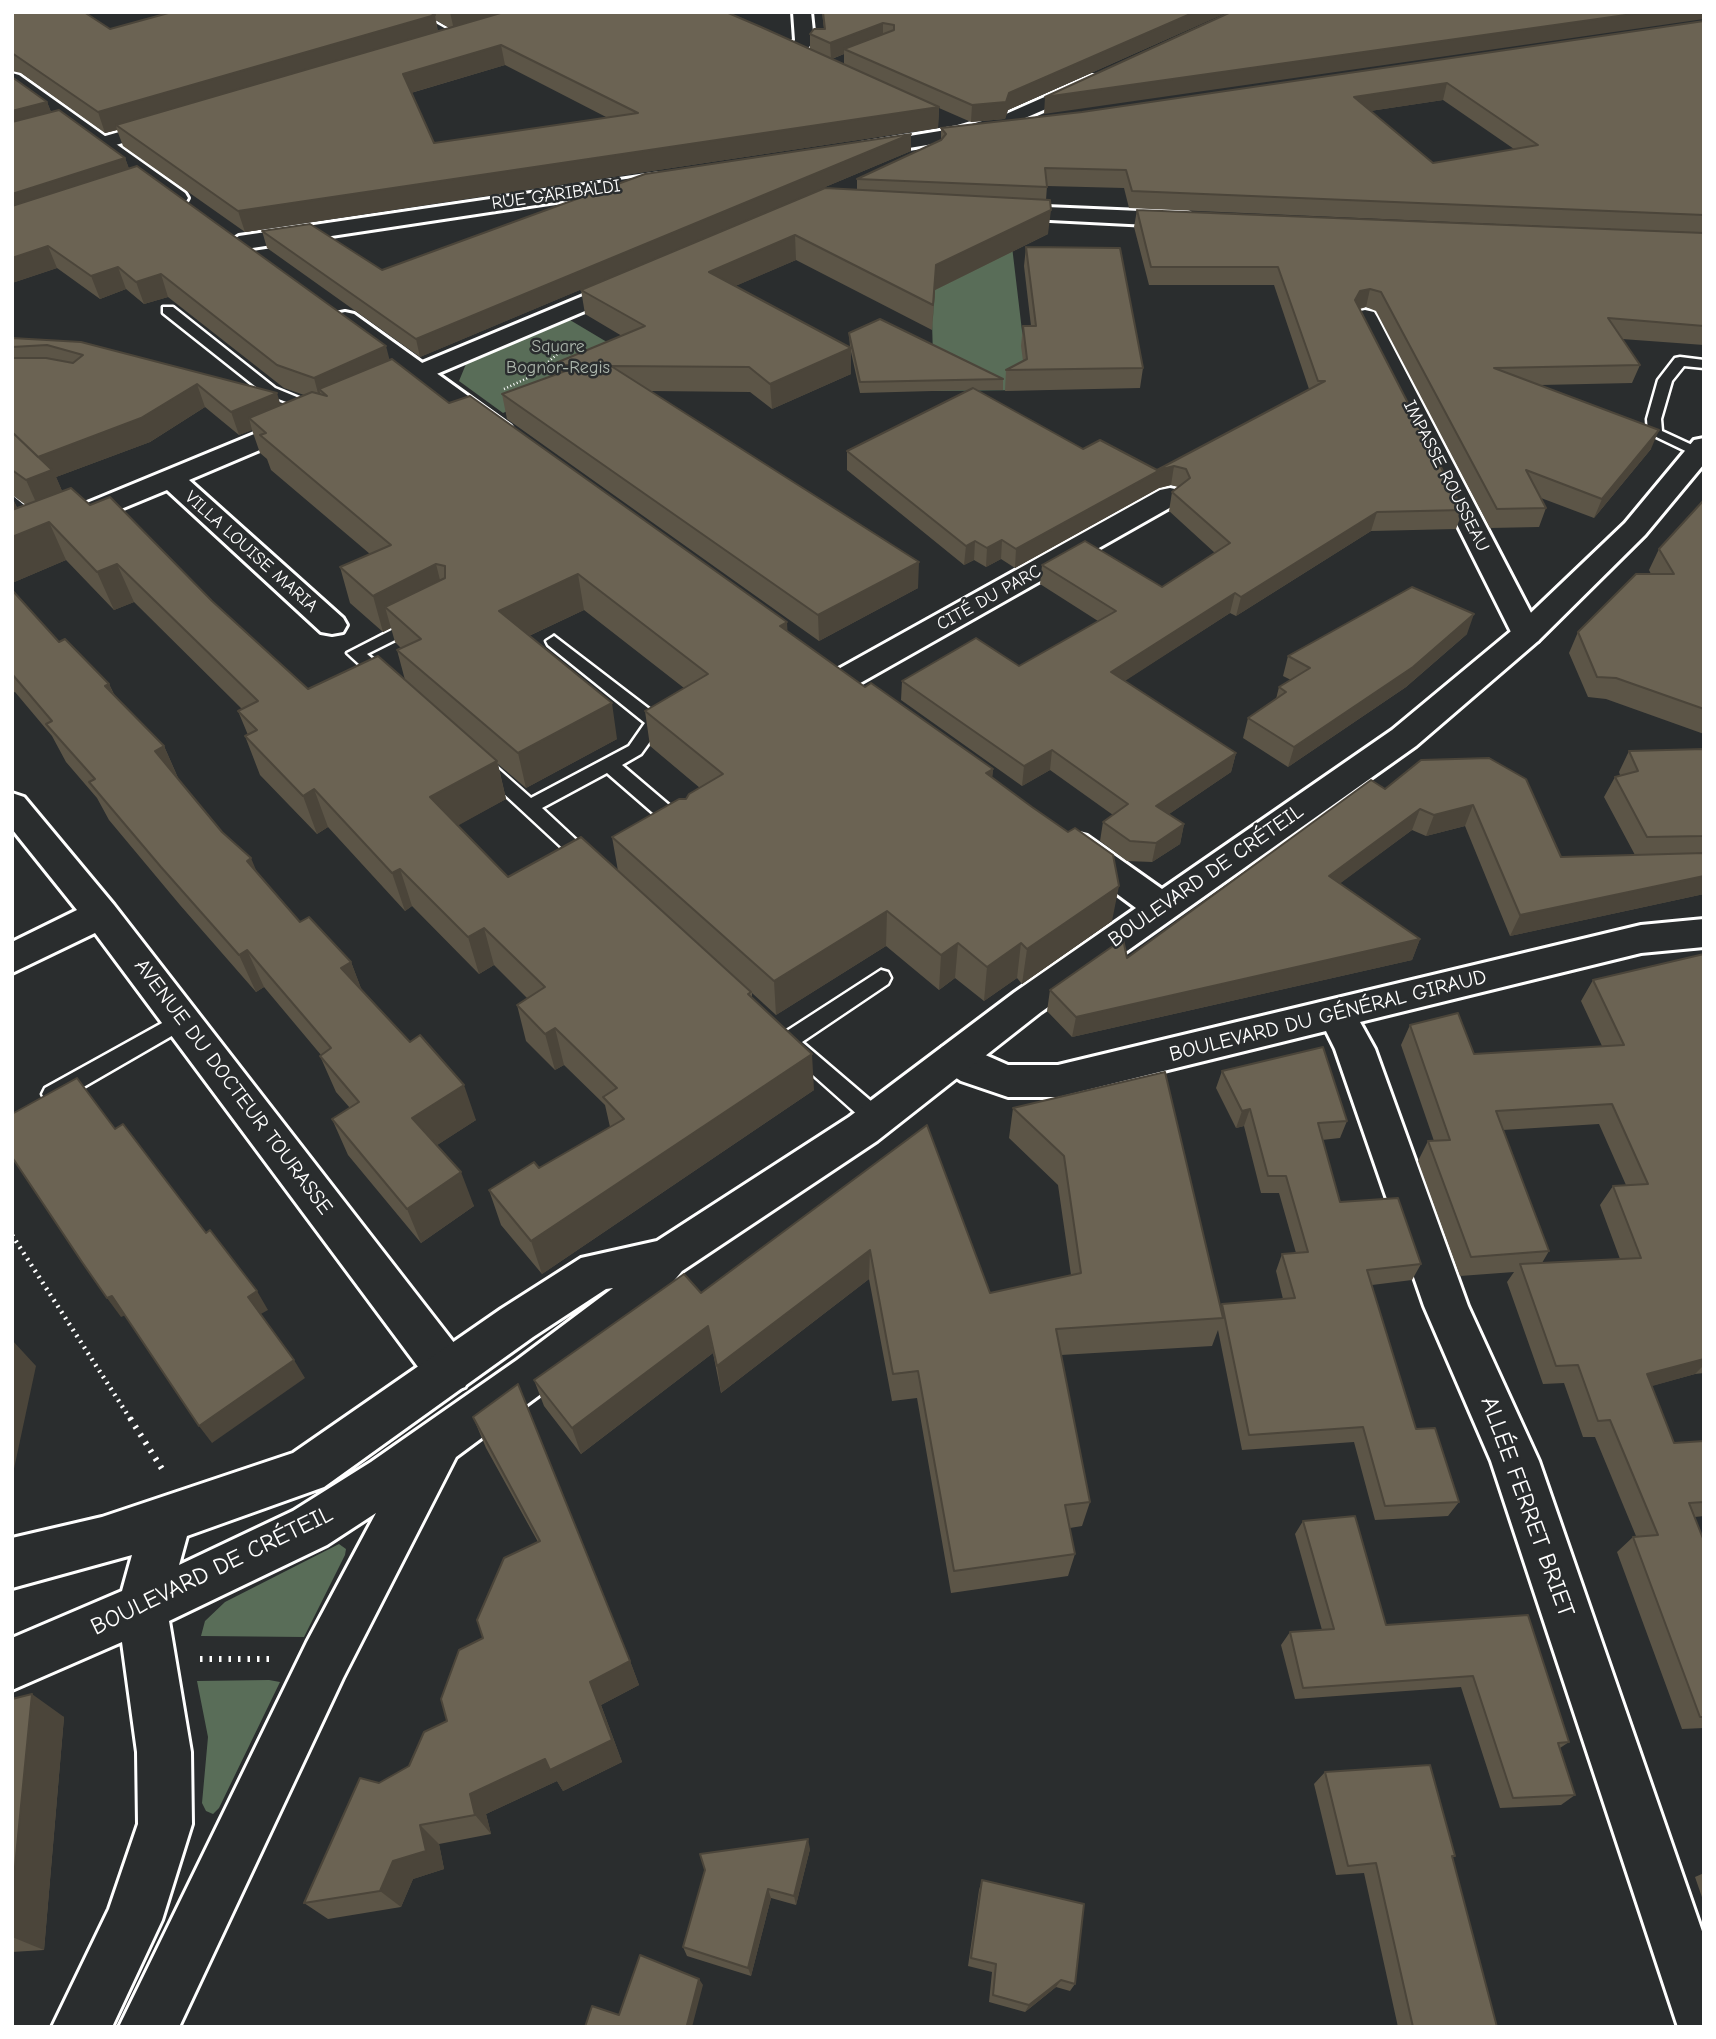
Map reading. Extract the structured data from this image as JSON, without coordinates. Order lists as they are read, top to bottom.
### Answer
{
  "streets": {
    "street": [
      "RUE GARIBALDI",
      "IMPASSE ROUSSEAU",
      "VILLA LOUISE MARIA",
      "CITÉ DU PARC",
      "BOULEVARD DE CRÉTEIL",
      "BOULEVARD DU GÉNÉRAL GIRAUD",
      "AVENUE DU DOCTEUR TOURASSE",
      "ALLÉE FERRET BRIET"
    ]
  },
  "crossings": [
    ["IMPASSE ROUSSEAU", "BOULEVARD DE CRÉTEIL"],
    ["BOULEVARD DE CRÉTEIL", "BOULEVARD DU GÉNÉRAL GIRAUD"],
    ["BOULEVARD DE CRÉTEIL", "AVENUE DU DOCTEUR TOURASSE"],
    ["BOULEVARD DU GÉNÉRAL GIRAUD", "ALLÉE FERRET BRIET"]
  ],
  "parks": ["Square Bognor-Regis"]
}
